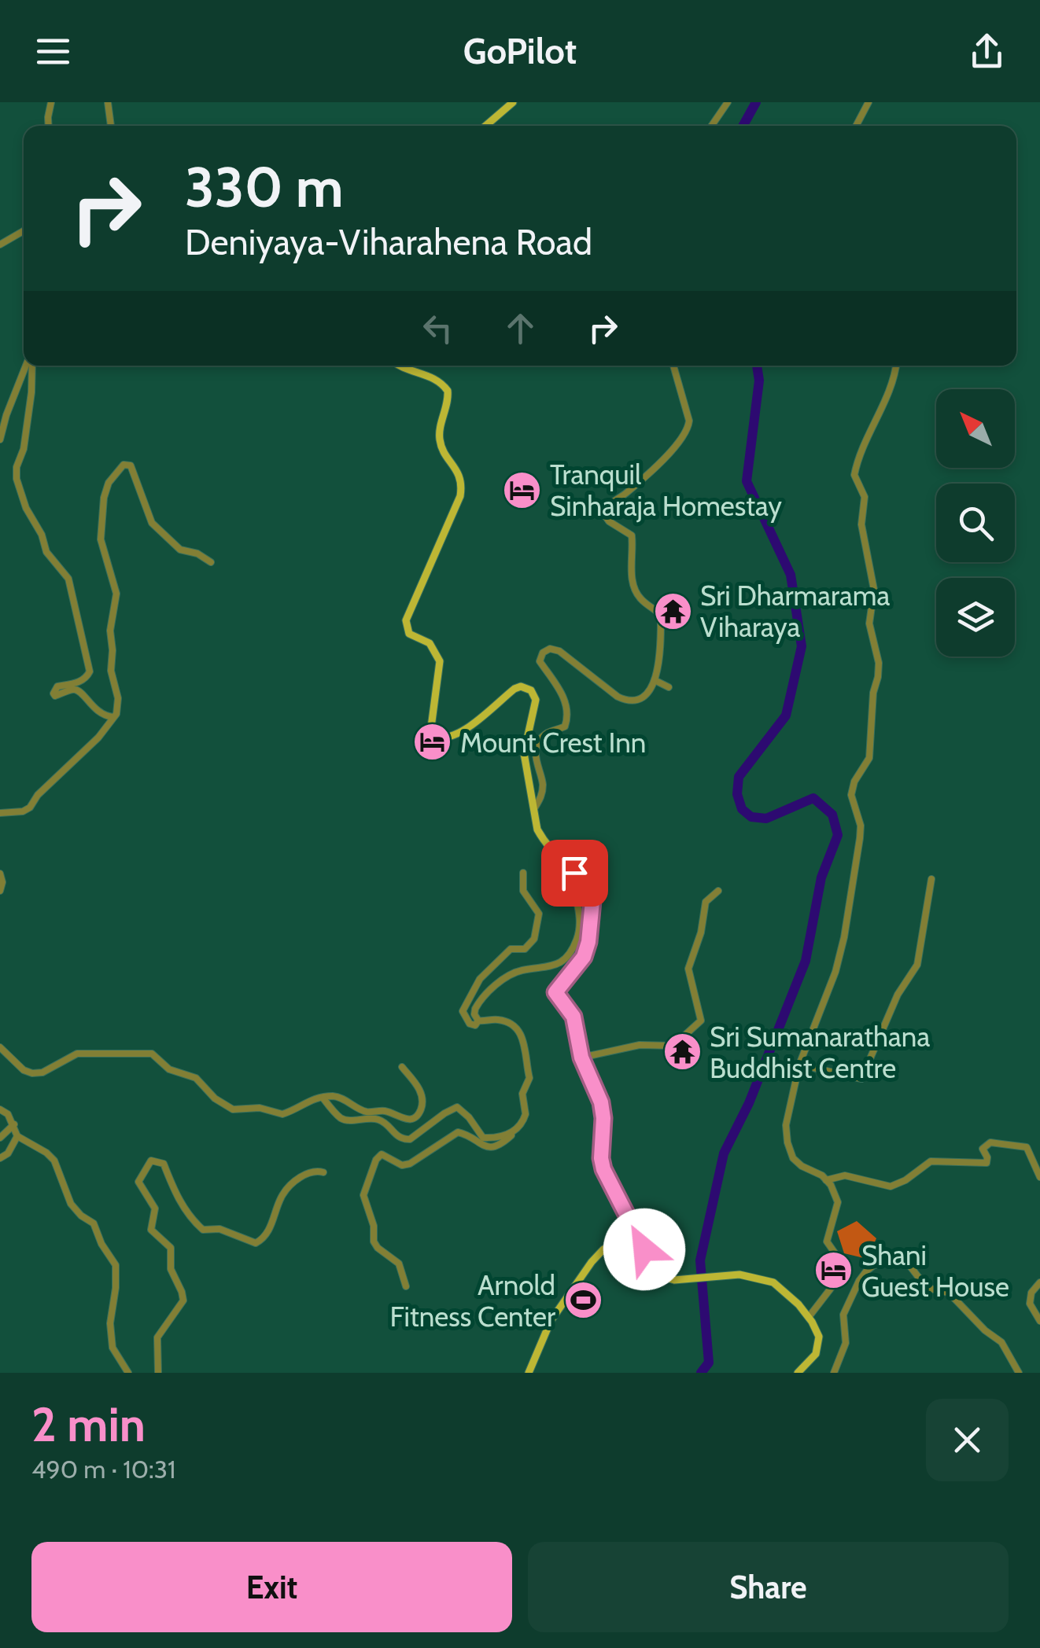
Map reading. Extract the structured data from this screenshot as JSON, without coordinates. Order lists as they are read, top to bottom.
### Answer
{
  "places": {
    "hotel": ["Tranquil Sinharaja Homestay", "Mount Crest Inn", "Shani Guest House"],
    "temple": ["Sri Dharmarama Viharaya", "Sri Sumanarathana Buddhist Centre"],
    "sports": ["Arnold Fitness Center"]
  },
  "north": "top left",
  "page": {
    "header": "GoPilot",
    "turn": ["330 m", "Deniyaya-Viharahena Road"],
    "heading": ["2 min", "490 m · 10:31"],
    "buttons": ["Exit", "Share"]
  }
}
